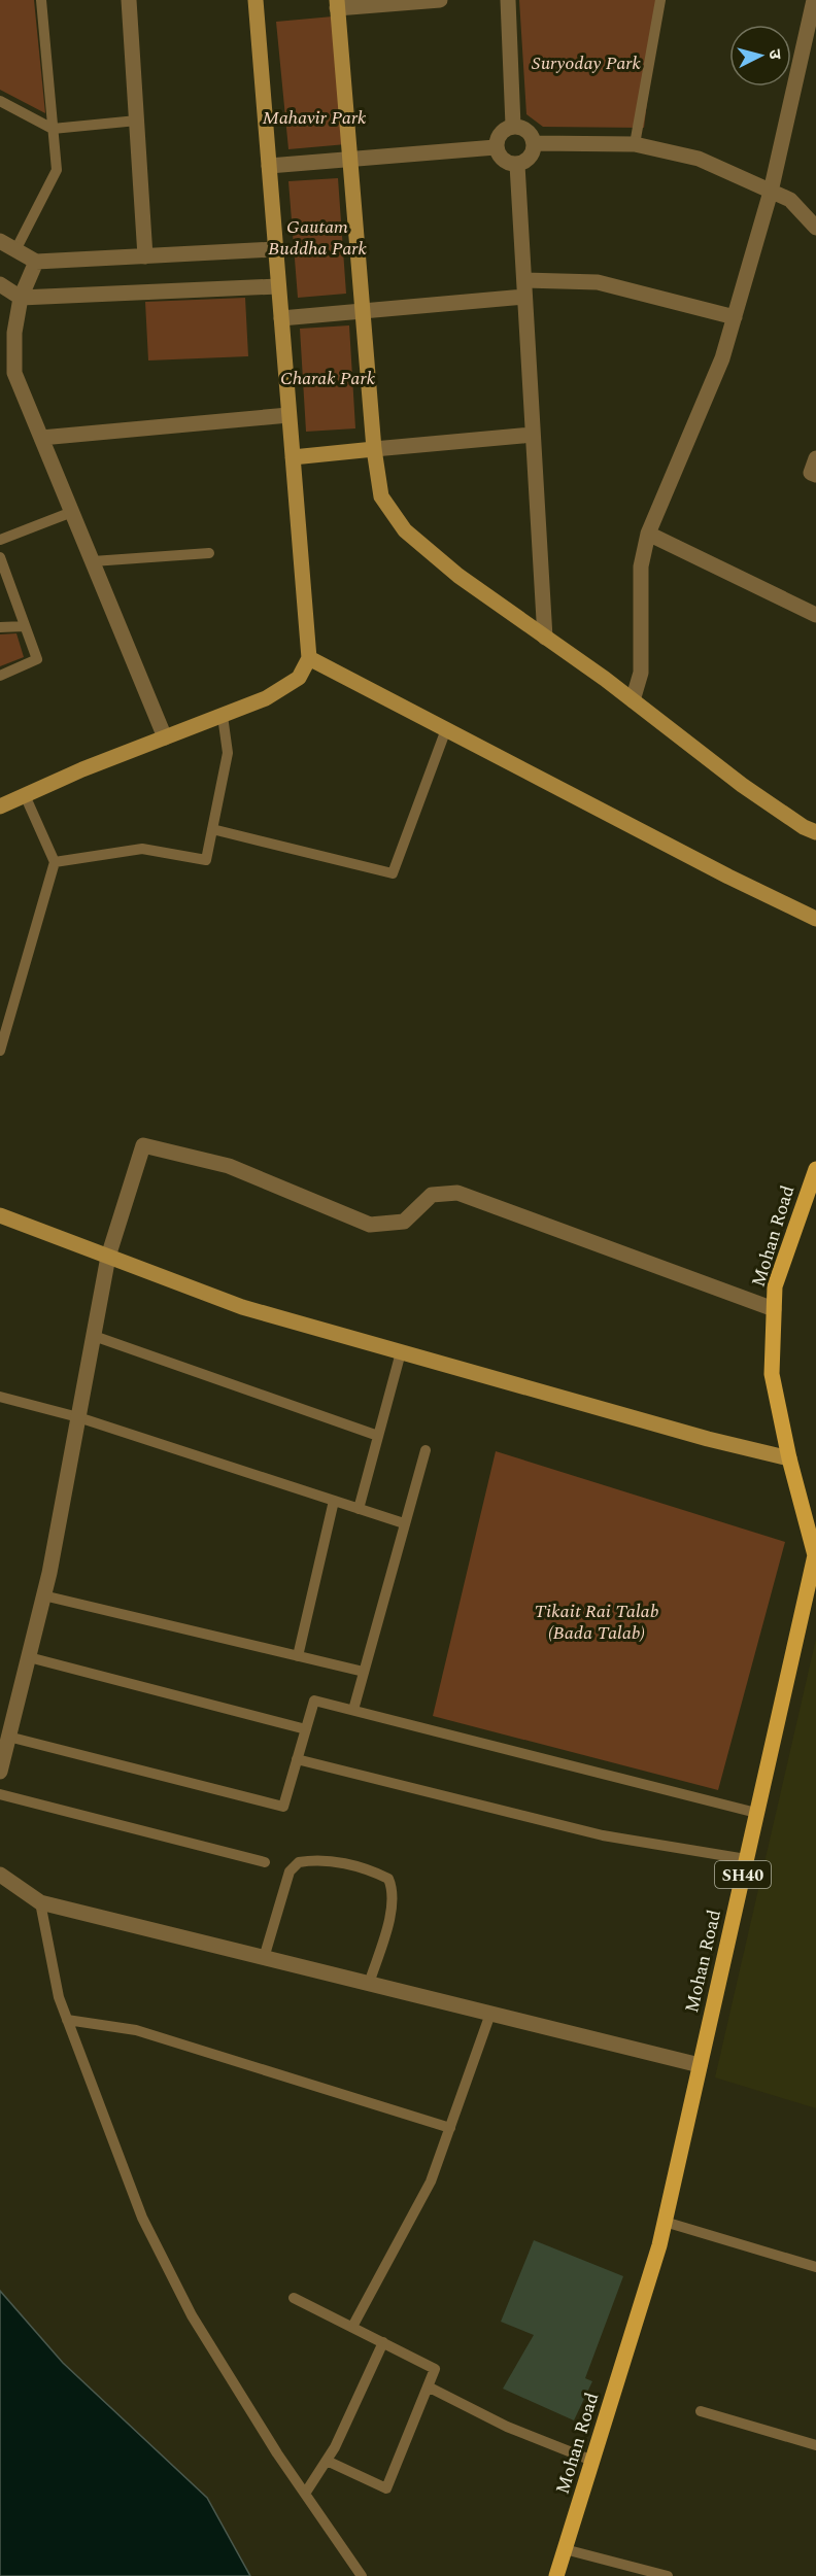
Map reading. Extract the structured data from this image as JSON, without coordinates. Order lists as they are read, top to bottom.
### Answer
{
  "streets": {
    "main road": ["Mohan Road", "SH40"]
  },
  "parks": [
    "Suryoday Park",
    "Mahavir Park",
    "Gautam Buddha Park",
    "Charak Park",
    "Tikait Rai Talab (Bada Talab)"
  ],
  "north": "right"
}
